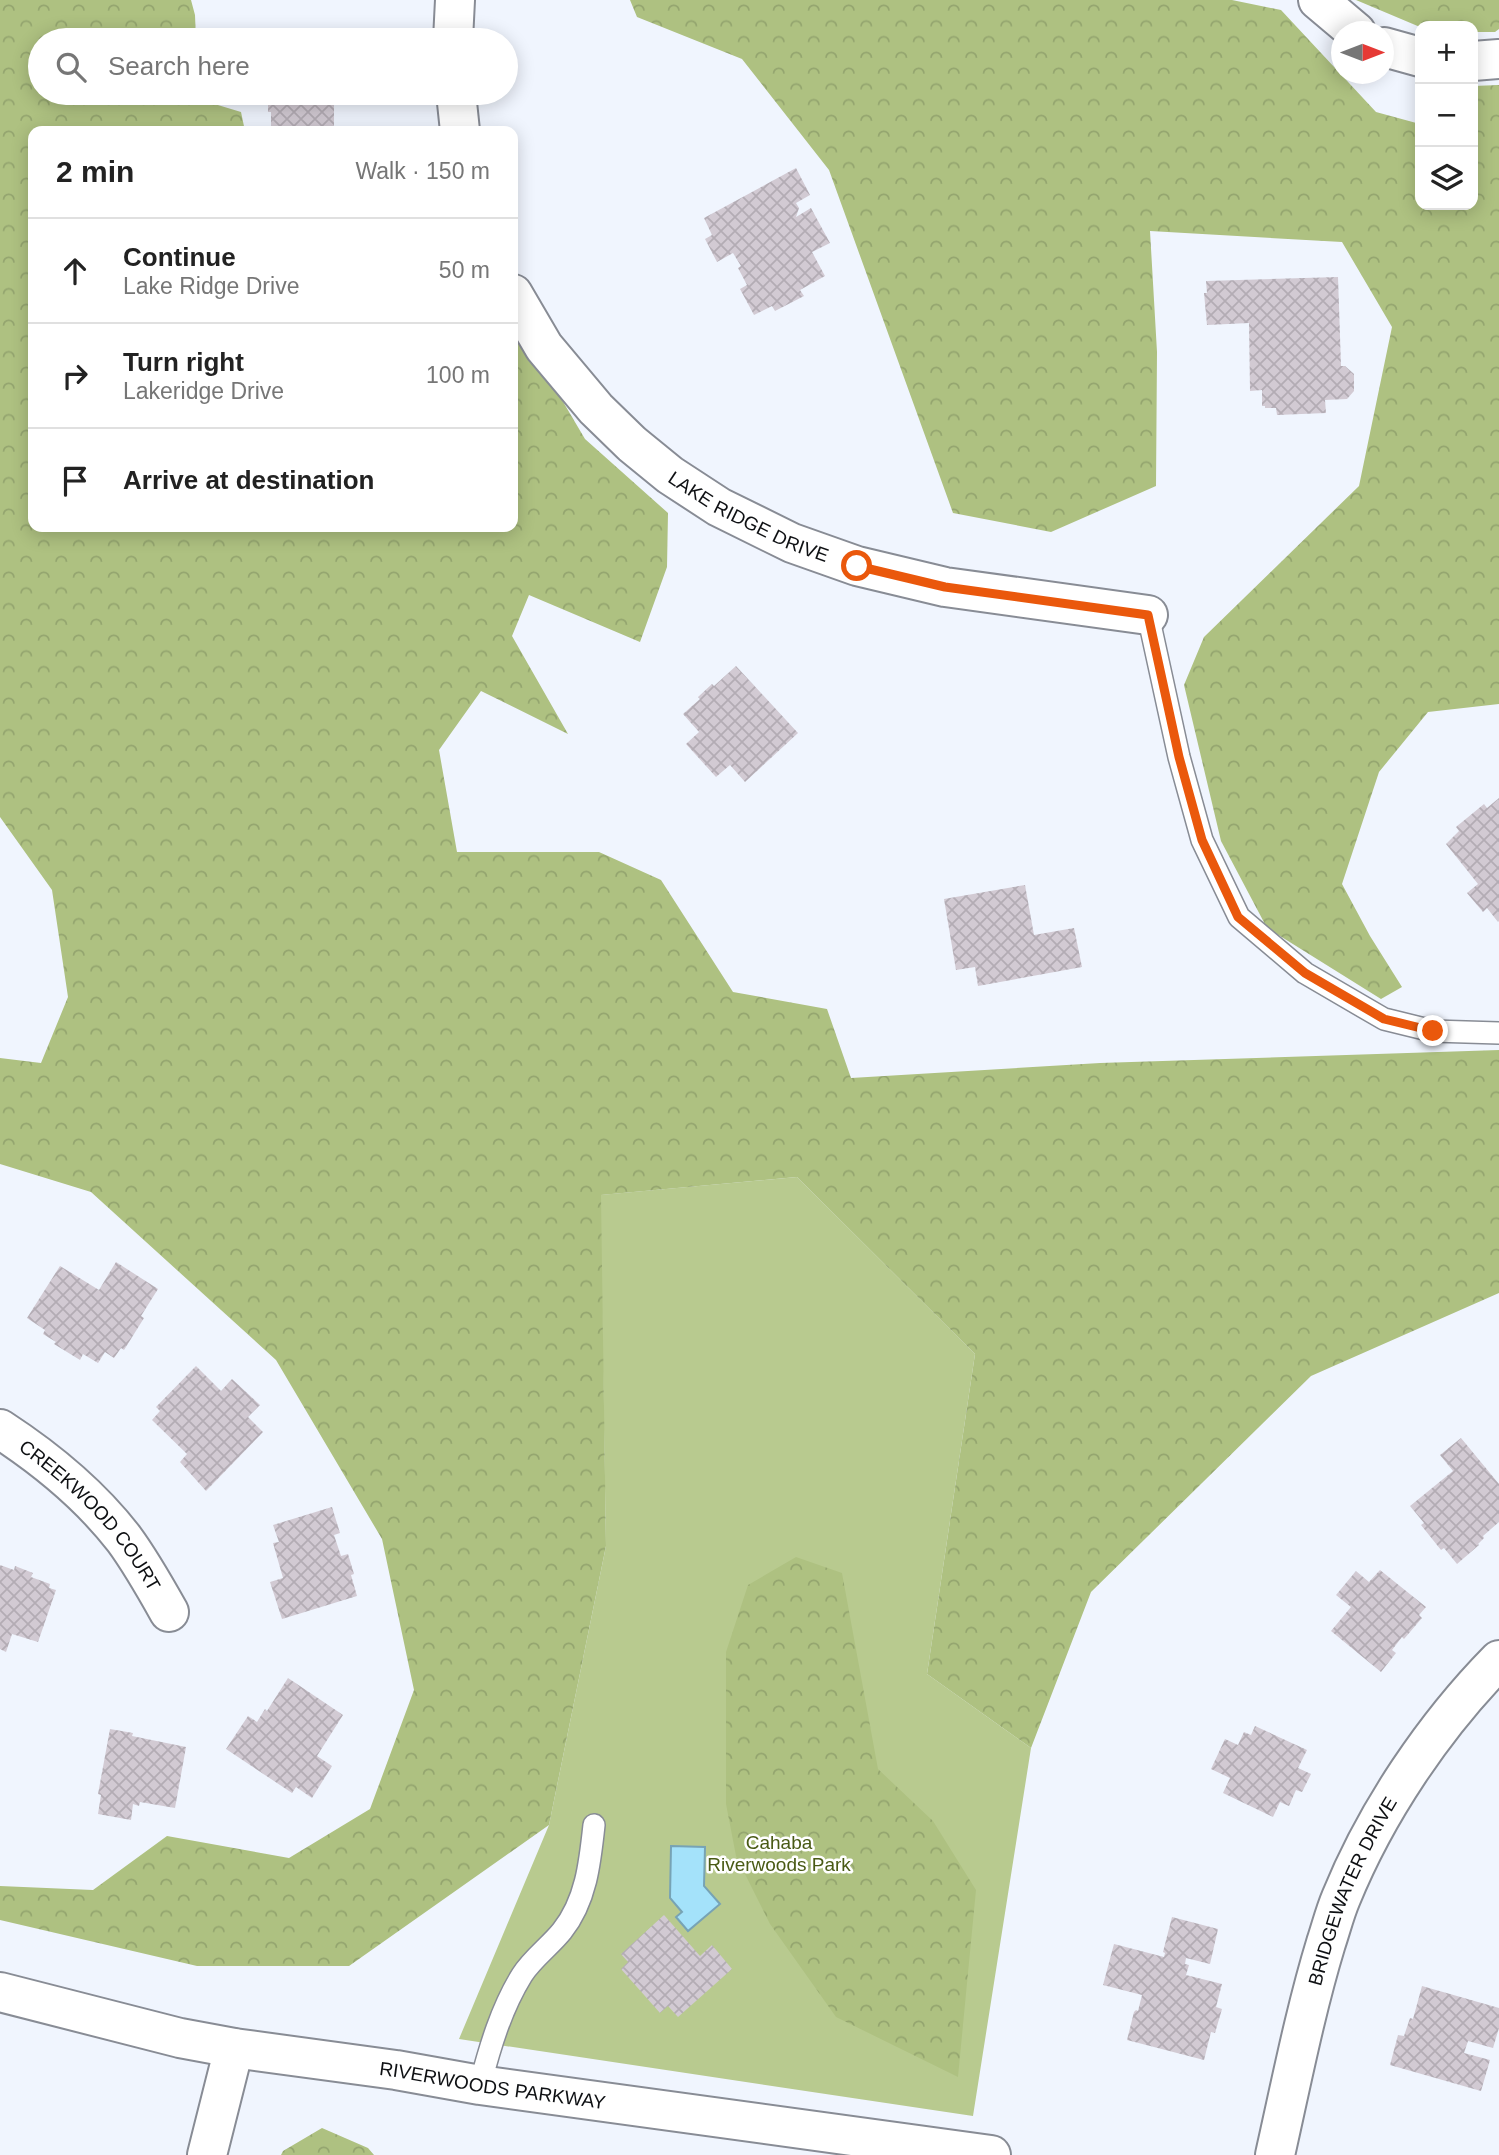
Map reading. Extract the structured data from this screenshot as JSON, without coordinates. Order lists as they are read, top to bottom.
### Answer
{
  "streets": {
    "street": [
      "LAKE RIDGE DRIVE",
      "CREEKWOOD COURT",
      "BRIDGEWATER DRIVE",
      "RIVERWOODS PARKWAY"
    ]
  },
  "parks": ["Cahaba Riverwoods Park"],
  "north": "right",
  "page": {
    "map_buttons": ["+", "−"],
    "search": "Search here",
    "heading": ["2 min", "Walk · 150 m"],
    "list": [
      ["Continue", "Lake Ridge Drive", "50 m"],
      ["Turn right", "Lakeridge Drive", "100 m"],
      "Arrive at destination"
    ]
  }
}
